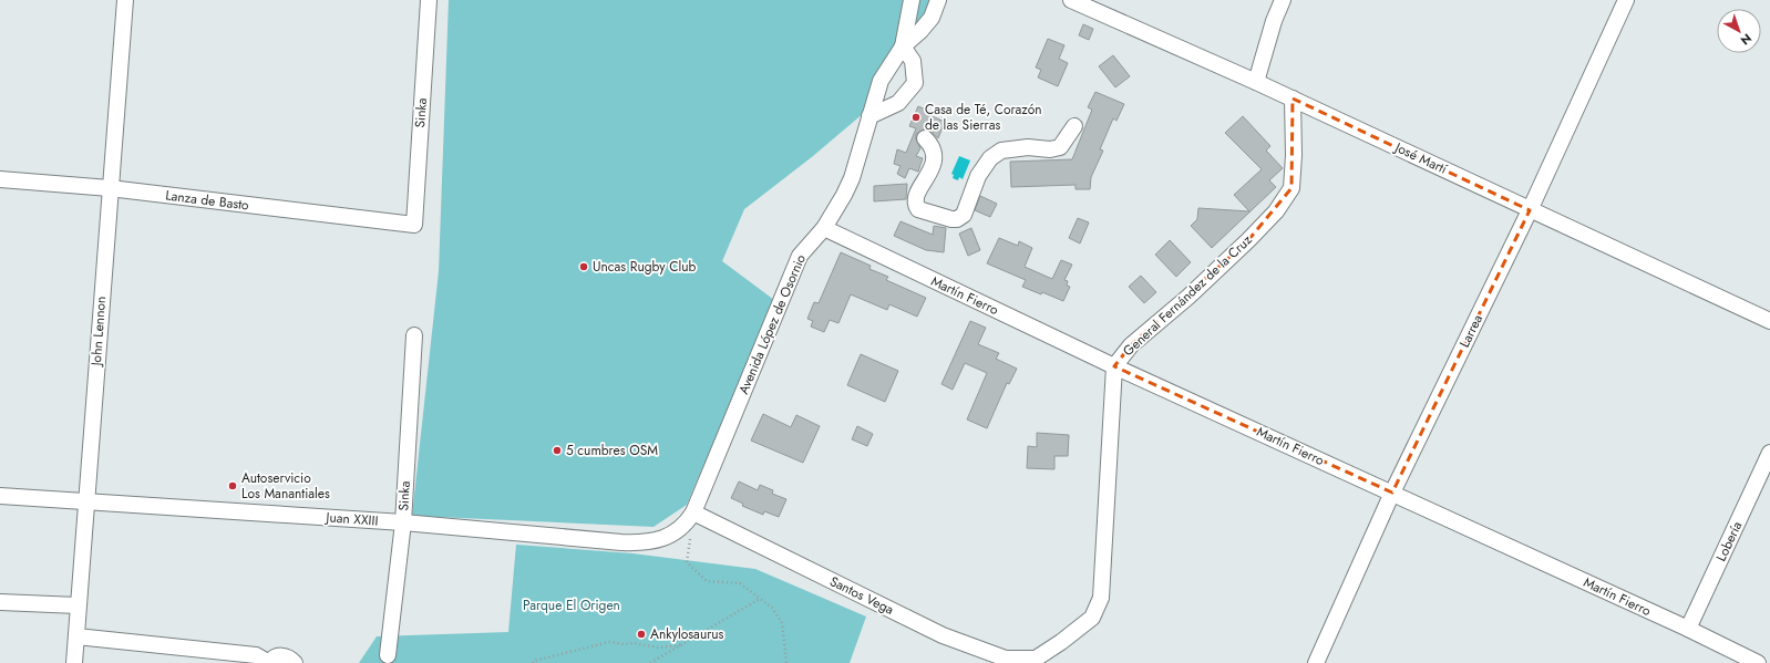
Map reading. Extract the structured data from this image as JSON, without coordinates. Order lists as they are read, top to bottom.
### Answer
{
  "streets": {
    "street": [
      "Sinka",
      "José Martí",
      "Lanza de Basto",
      "Martín Fierro",
      "General Fernández de la Cruz",
      "Avenida López de Osornio",
      "John Lennon",
      "Larrea",
      "Juan XXIII",
      "Lobería",
      "Santos Vega"
    ]
  },
  "crossings": [
    ["Sinka", "Lanza de Basto"],
    ["Sinka", "Juan XXIII"],
    ["José Martí", "General Fernández de la Cruz"],
    ["José Martí", "Larrea"],
    ["Lanza de Basto", "John Lennon"],
    ["Martín Fierro", "General Fernández de la Cruz"],
    ["Martín Fierro", "Avenida López de Osornio"],
    ["Martín Fierro", "Larrea"],
    ["Martín Fierro", "Lobería"],
    ["General Fernández de la Cruz", "Santos Vega"],
    ["Avenida López de Osornio", "Juan XXIII"],
    ["Avenida López de Osornio", "Santos Vega"],
    ["John Lennon", "Juan XXIII"],
    ["Juan XXIII", "Santos Vega"]
  ],
  "parks": ["Parque El Origen"],
  "places": [
    "Casa de Té, Corazón de las Sierras",
    "Uncas Rugby Club",
    "5 cumbres OSM",
    "Autoservicio Los Manantiales",
    "Ankylosaurus"
  ],
  "north": "bottom right"
}
